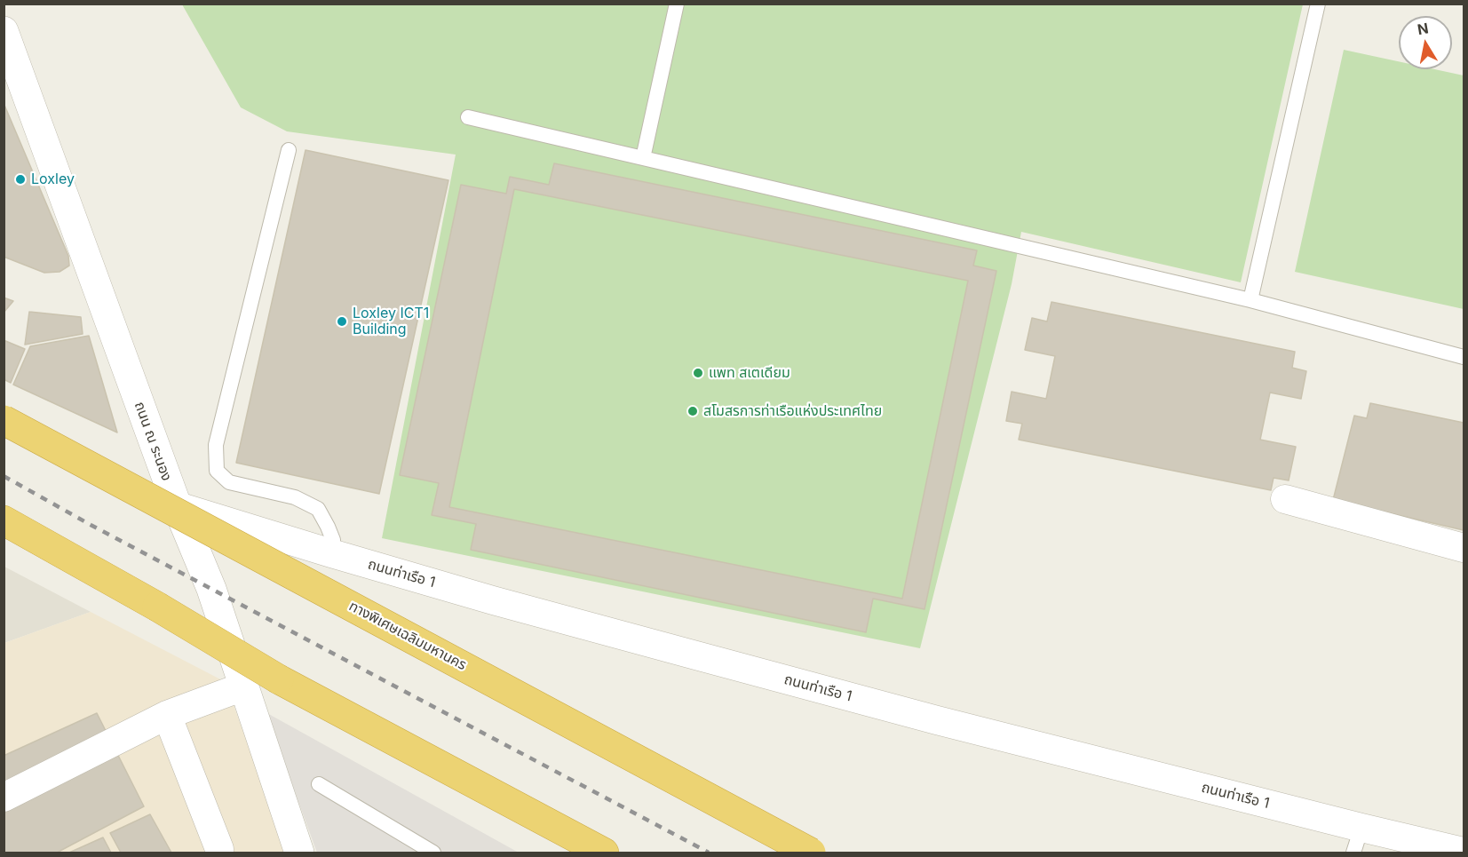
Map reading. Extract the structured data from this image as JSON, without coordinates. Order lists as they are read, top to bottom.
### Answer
{
  "streets": {
    "highway": ["ทางพิเศษเฉลิมมหานคร"],
    "street": ["ถนน ณ ระนอง", "ถนนท่าเรือ 1"]
  },
  "crossings": [
    ["ถนน ณ ระนอง", "ถนนท่าเรือ 1"]
  ],
  "places": [
    "Loxley",
    "Loxley ICT1 Building",
    "แพท สเตเดียม",
    "สโมสรการท่าเรือแห่งประเทศไทย"
  ],
  "north": "top"
}
